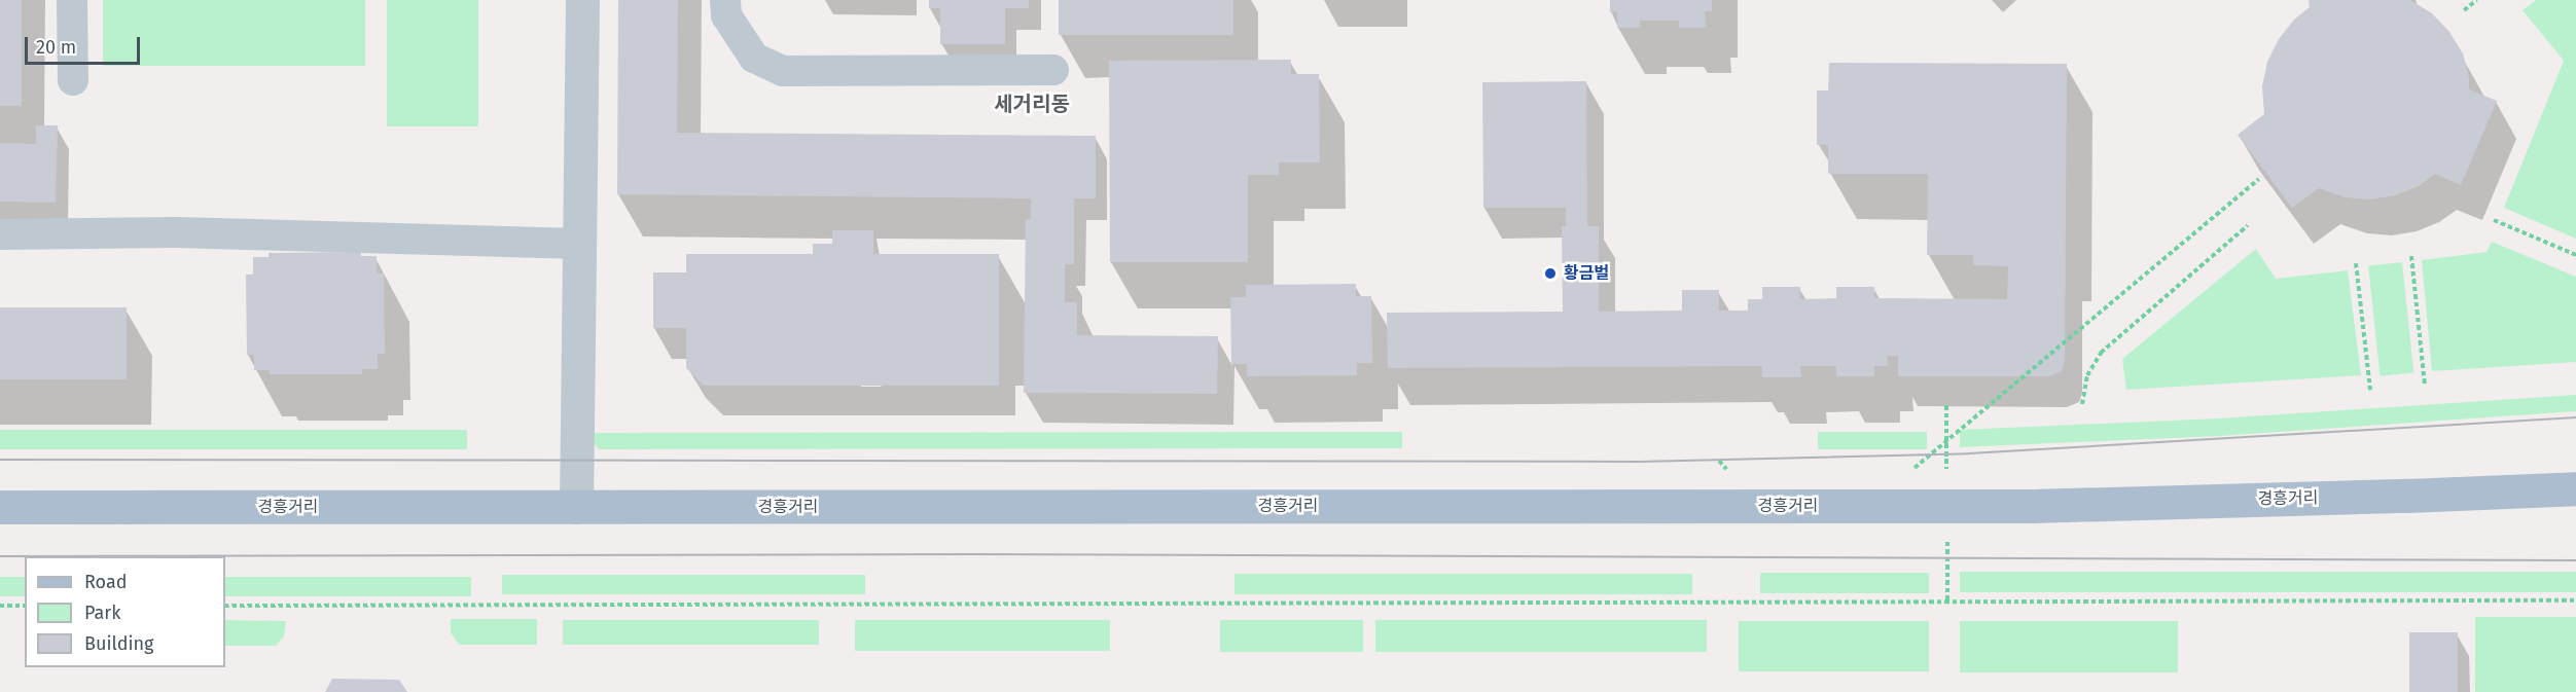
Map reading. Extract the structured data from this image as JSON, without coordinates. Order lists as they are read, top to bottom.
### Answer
{
  "streets": {
    "main road": ["경흥거리"]
  },
  "districts": ["세거리동"],
  "places": ["황금벌"],
  "legend": ["Road", "Park", "Building"],
  "scale_bar": "20 m"
}
